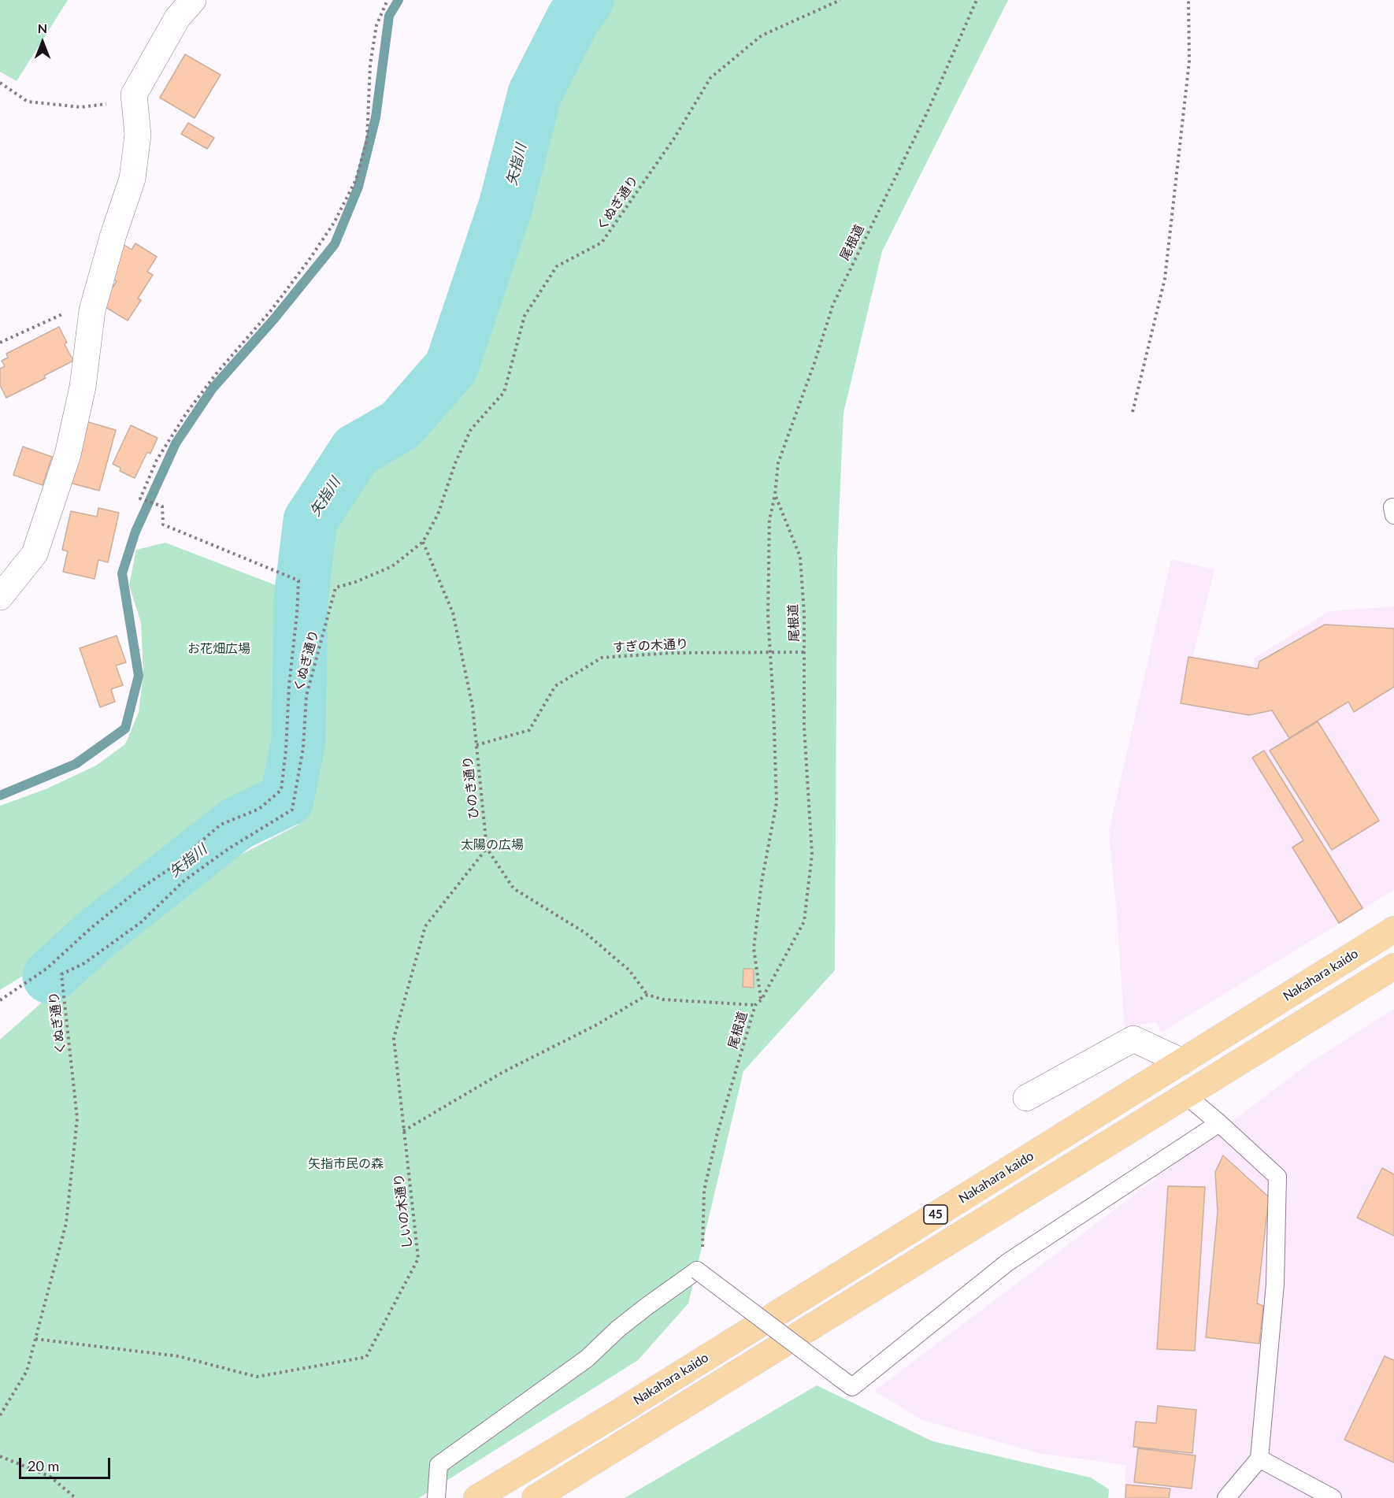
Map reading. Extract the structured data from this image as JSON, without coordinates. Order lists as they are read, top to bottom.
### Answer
{
  "streets": {
    "main road": ["Nakahara kaido", "45"],
    "path": [
      "くぬぎ通り",
      "尾根道",
      "すぎの木通り",
      "ひのき通り",
      "しいの木通り"
    ]
  },
  "crossings": [
    ["くぬぎ通り", "ひのき通り"],
    ["くぬぎ通り", "しいの木通り"],
    ["尾根道", "すぎの木通り"],
    ["すぎの木通り", "ひのき通り"]
  ],
  "water": ["矢指川"],
  "parks": ["お花畑広場", "太陽の広場", "矢指市民の森"],
  "scale_bar": "20 m",
  "north": "top"
}
